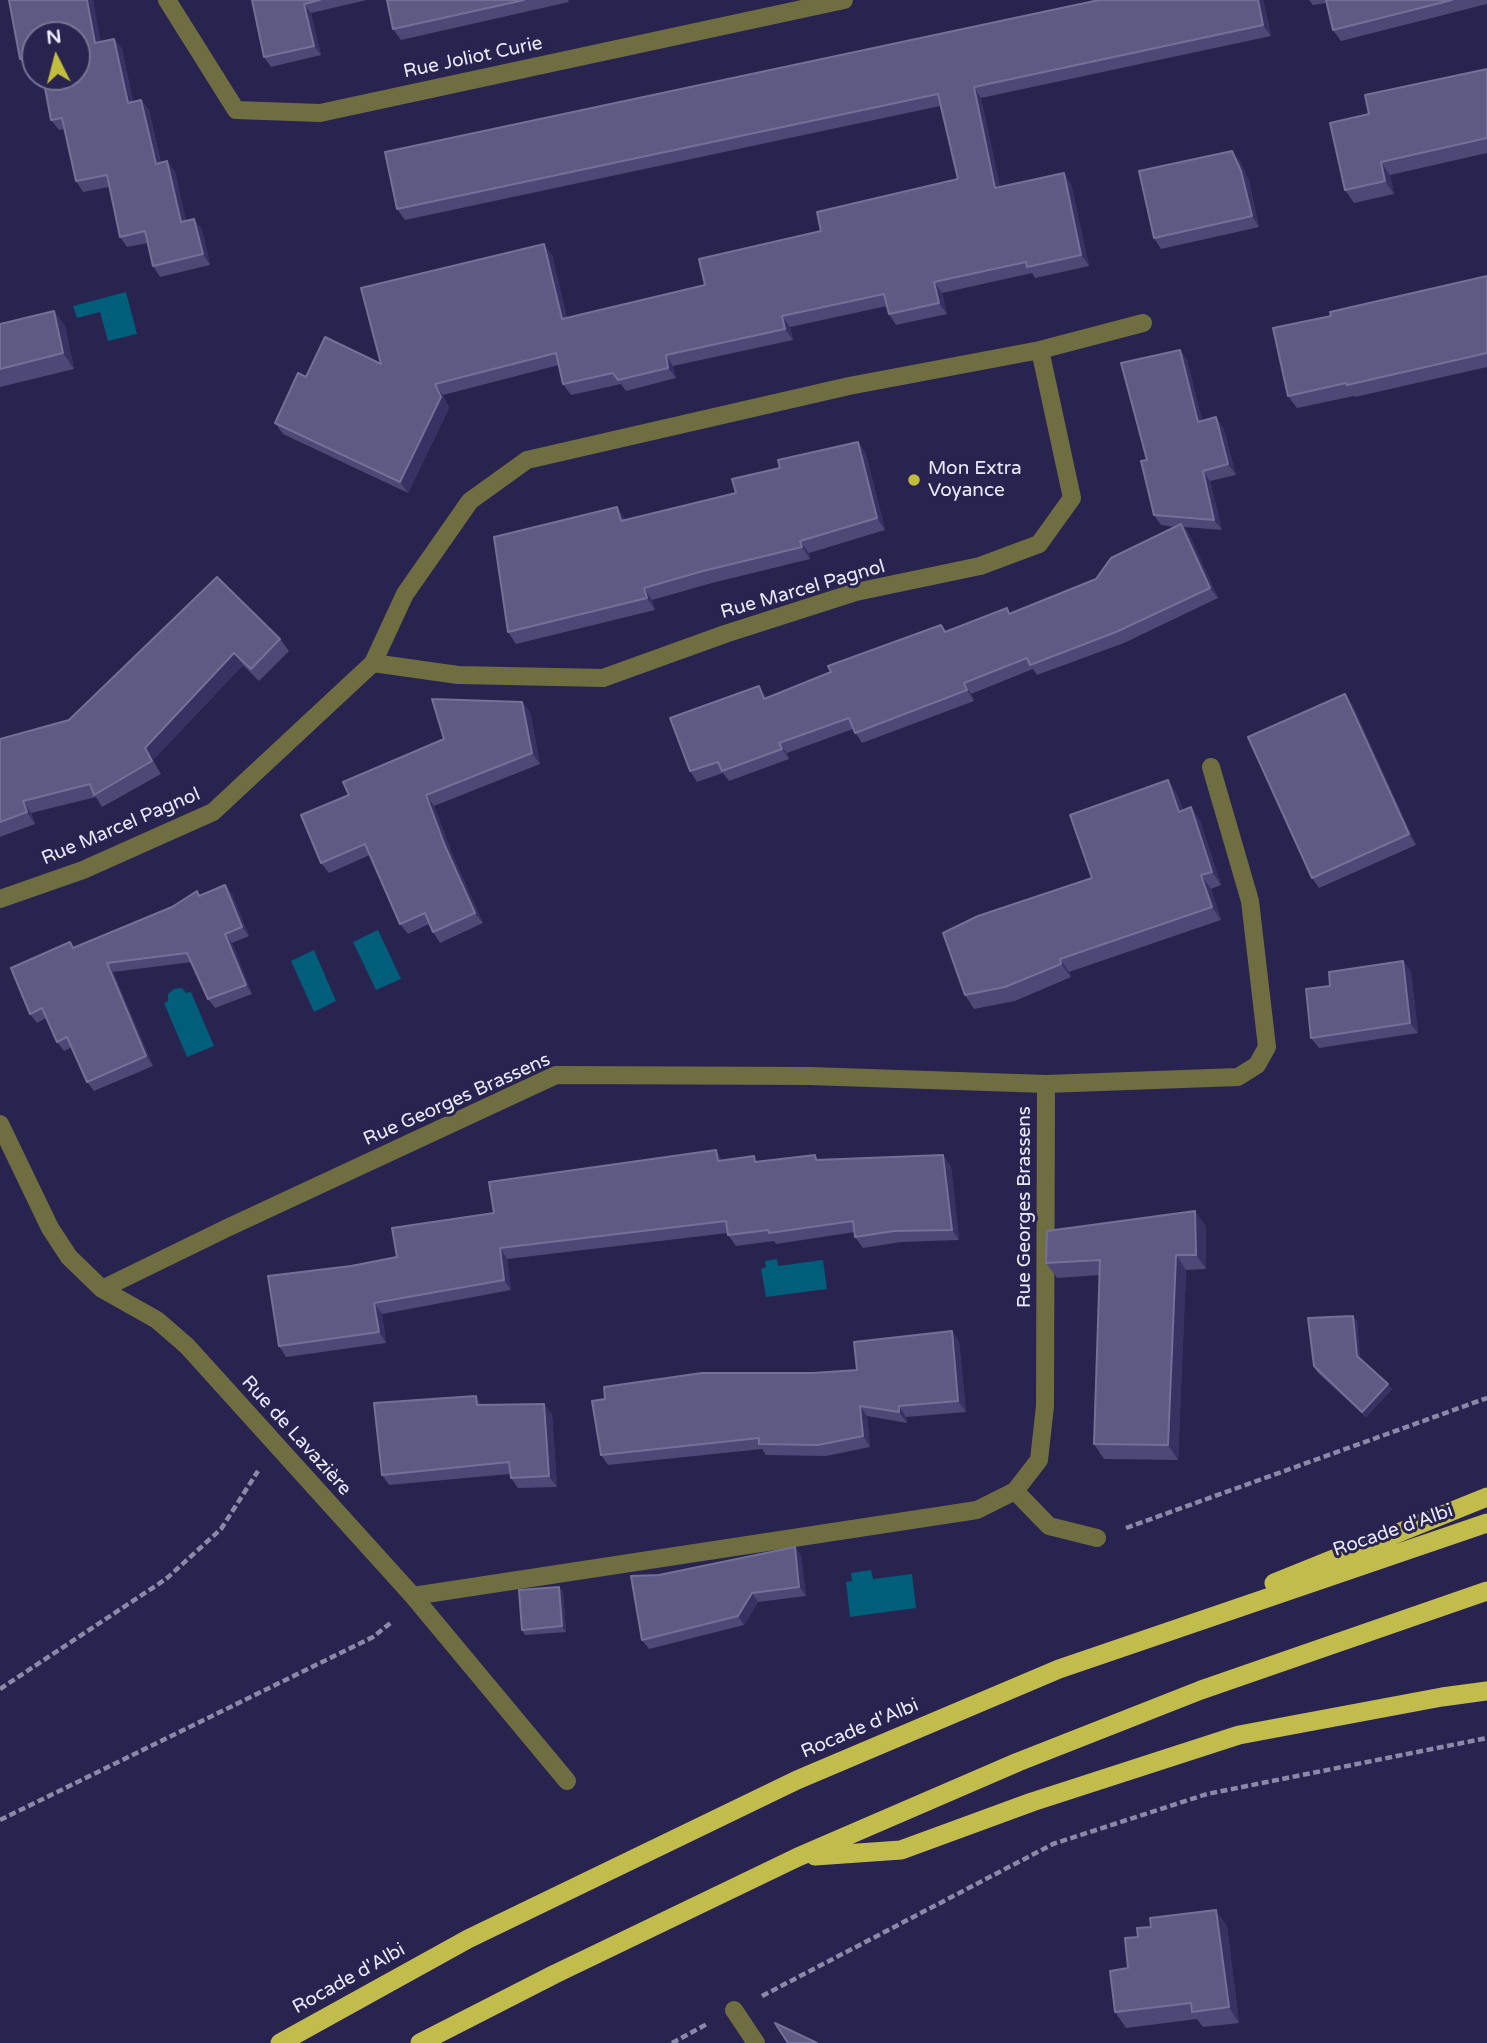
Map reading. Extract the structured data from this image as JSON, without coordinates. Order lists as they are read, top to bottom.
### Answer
{
  "streets": {
    "highway": ["Rocade d'Albi"],
    "street": [
      "Rue Joliot Curie",
      "Rue Marcel Pagnol",
      "Rue Georges Brassens",
      "Rue de Lavazière"
    ]
  },
  "crossings": [
    ["Rue Georges Brassens", "Rue de Lavazière"]
  ],
  "places": ["Mon Extra Voyance"],
  "north": "top"
}
